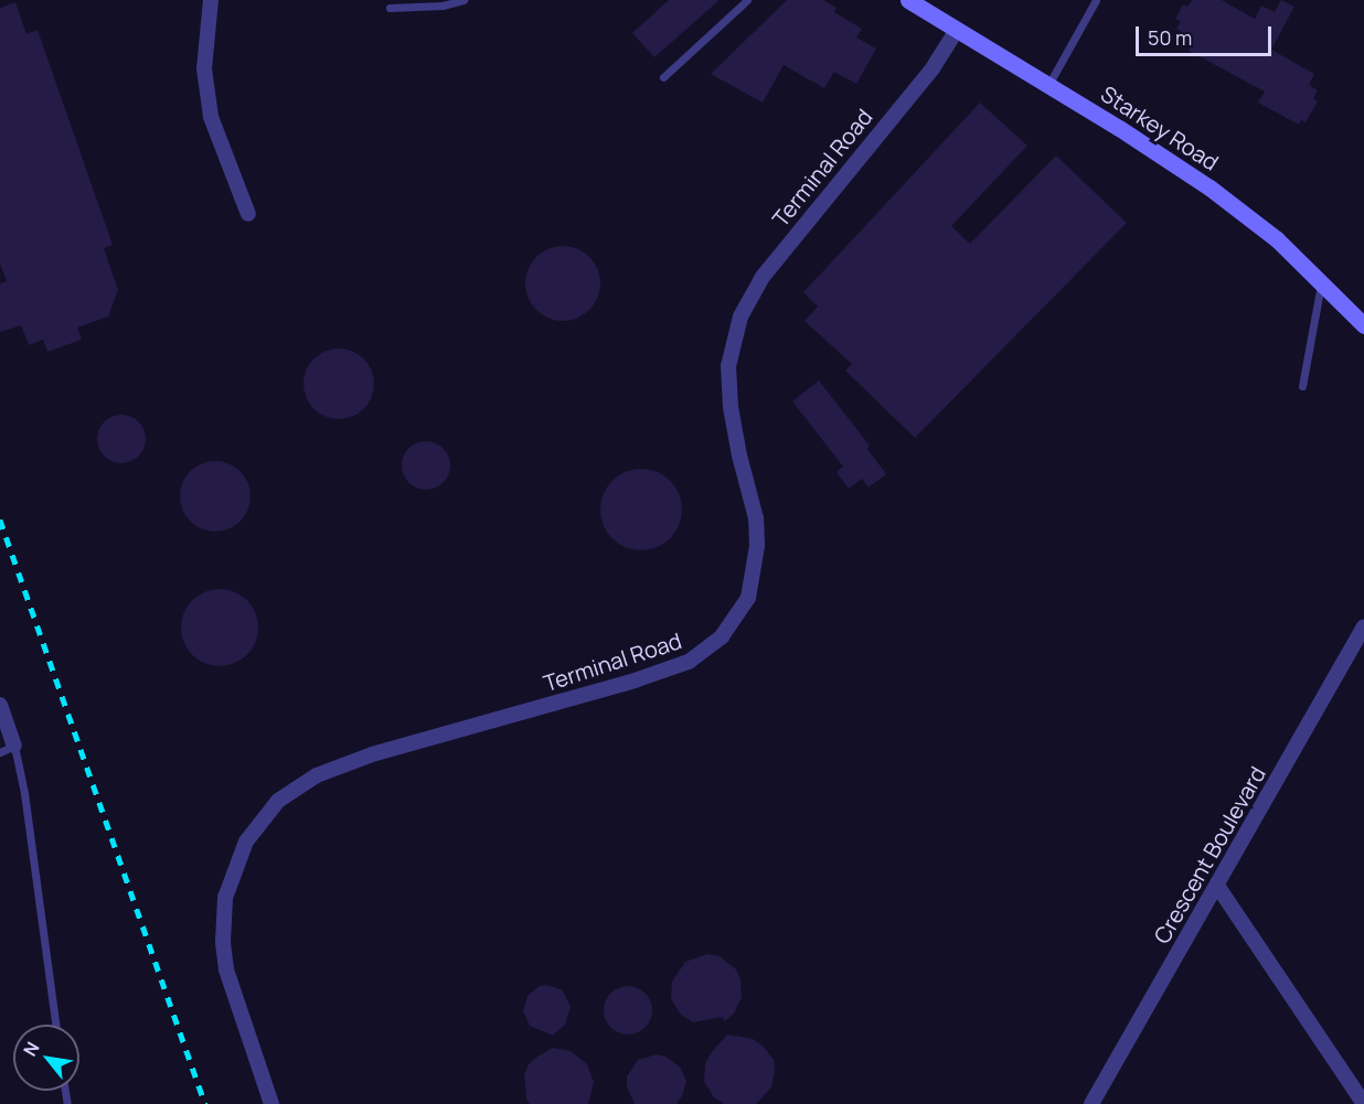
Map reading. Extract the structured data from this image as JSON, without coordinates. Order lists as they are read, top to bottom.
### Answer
{
  "streets": {
    "main road": ["Starkey Road"],
    "street": ["Terminal Road", "Crescent Boulevard"]
  },
  "crossings": [
    ["Starkey Road", "Terminal Road"]
  ],
  "scale_bar": "50 m",
  "north": "top left"
}
